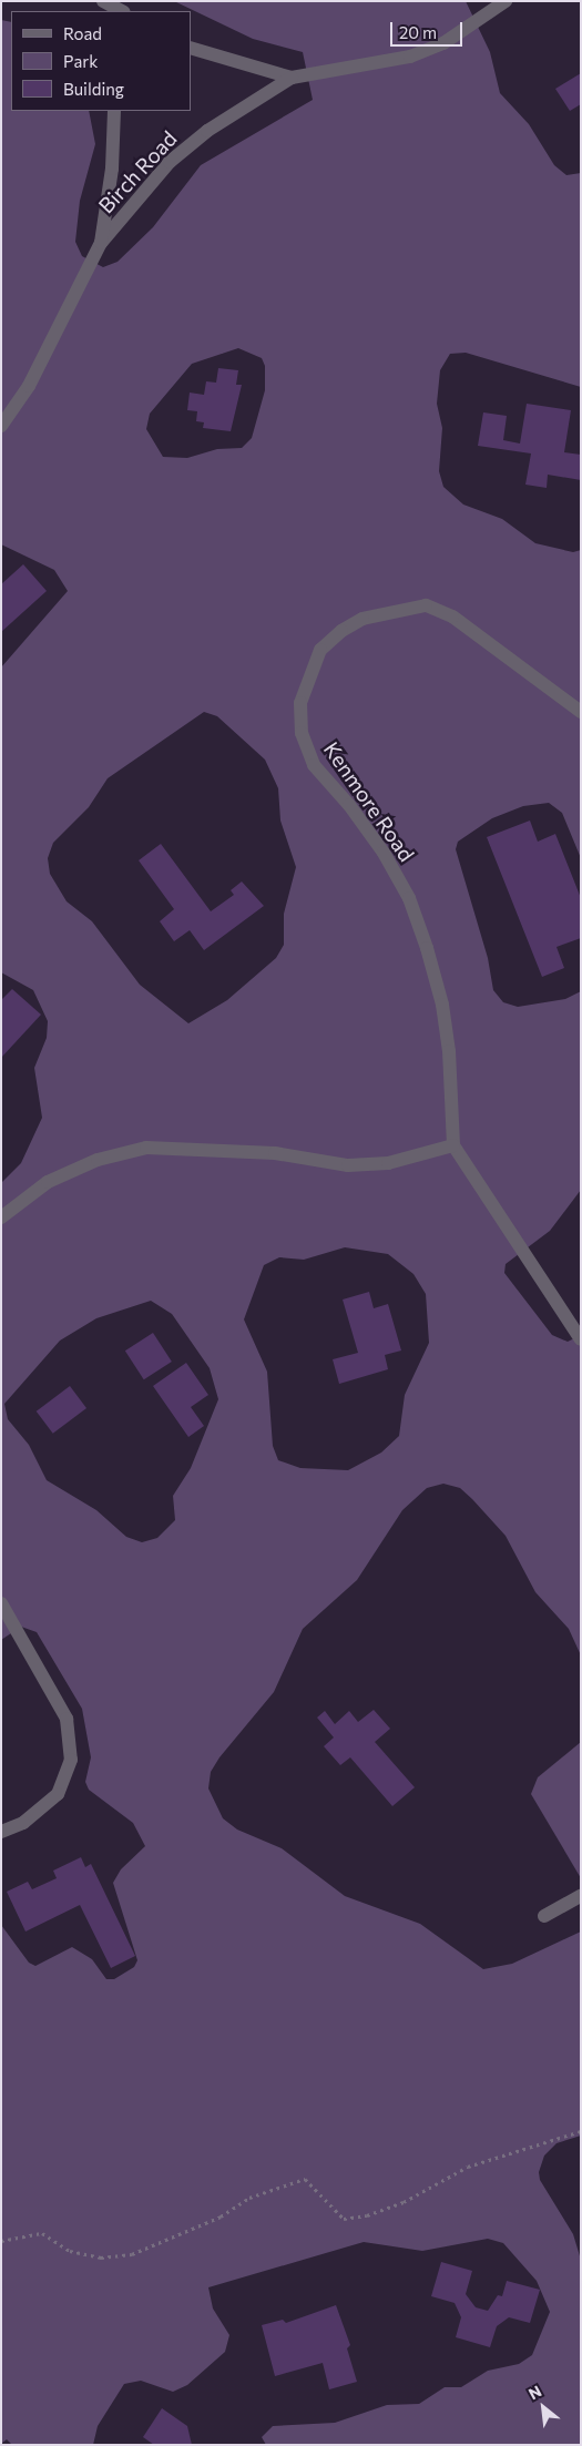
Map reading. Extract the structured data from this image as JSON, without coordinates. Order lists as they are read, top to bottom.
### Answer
{
  "streets": {
    "street": ["Birch Road", "Kenmore Road"]
  },
  "legend": ["Road", "Park", "Building"],
  "scale_bar": "20 m",
  "north": "top left"
}
